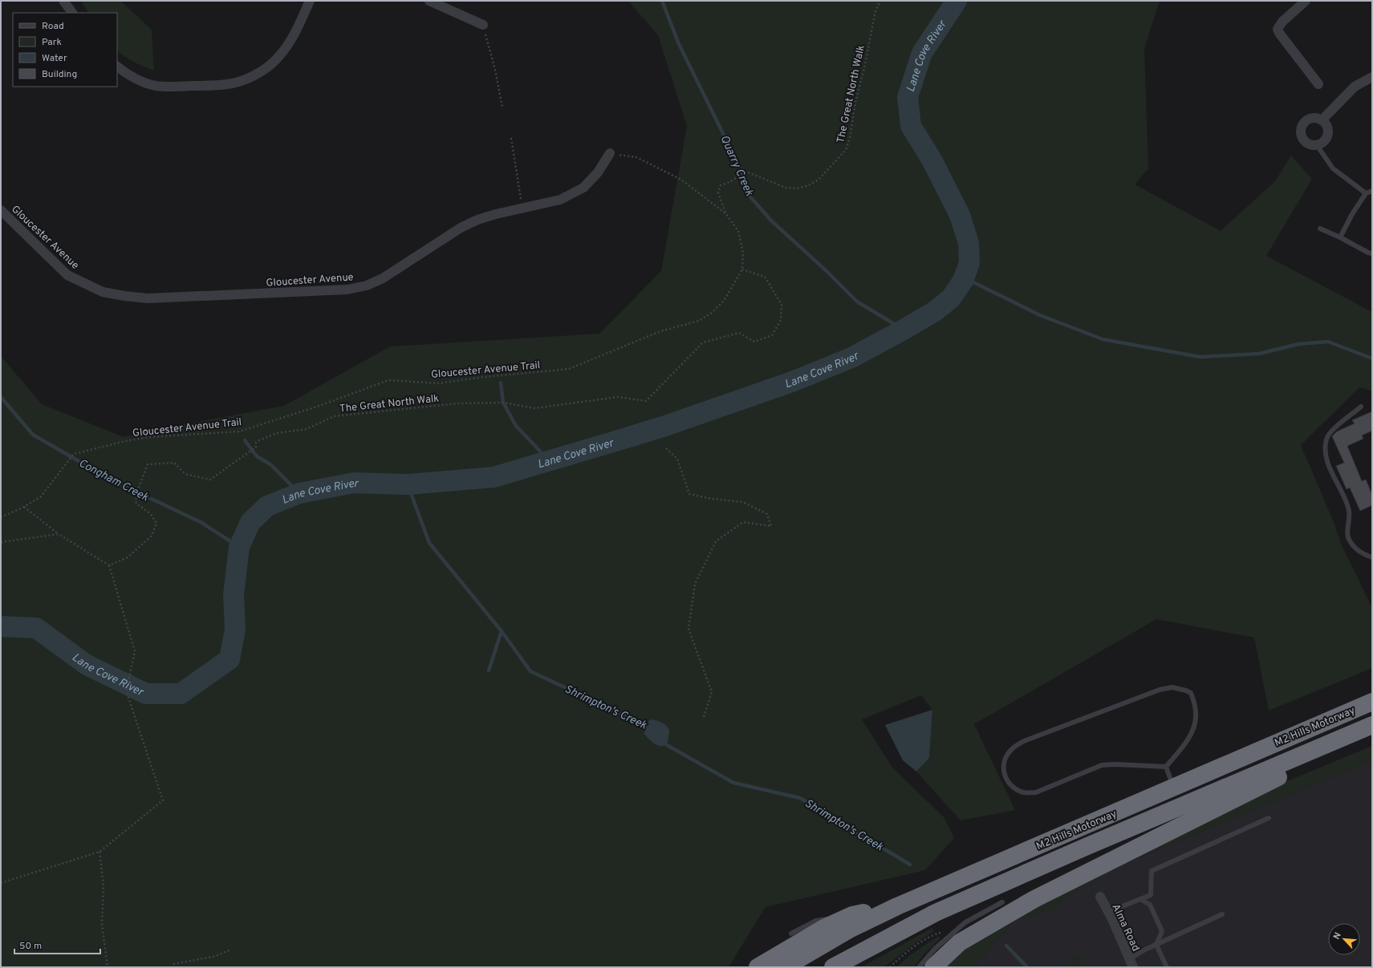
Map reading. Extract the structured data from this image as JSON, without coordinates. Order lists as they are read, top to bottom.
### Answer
{
  "streets": {
    "highway": ["M2 Hills Motorway"],
    "street": ["Gloucester Avenue", "Alma Road"],
    "path": ["The Great North Walk", "Gloucester Avenue Trail"]
  },
  "crossings": [
    ["The Great North Walk", "Gloucester Avenue Trail"],
    ["Gloucester Avenue", "Gloucester Avenue Trail"]
  ],
  "water": [
    "Lane Cove River",
    "Quarry Creek",
    "Congham Creek",
    "Shrimpton's Creek"
  ],
  "legend": [
    "Road",
    "Park",
    "Water",
    "Building"
  ],
  "scale_bar": "50 m",
  "north": "top left"
}
